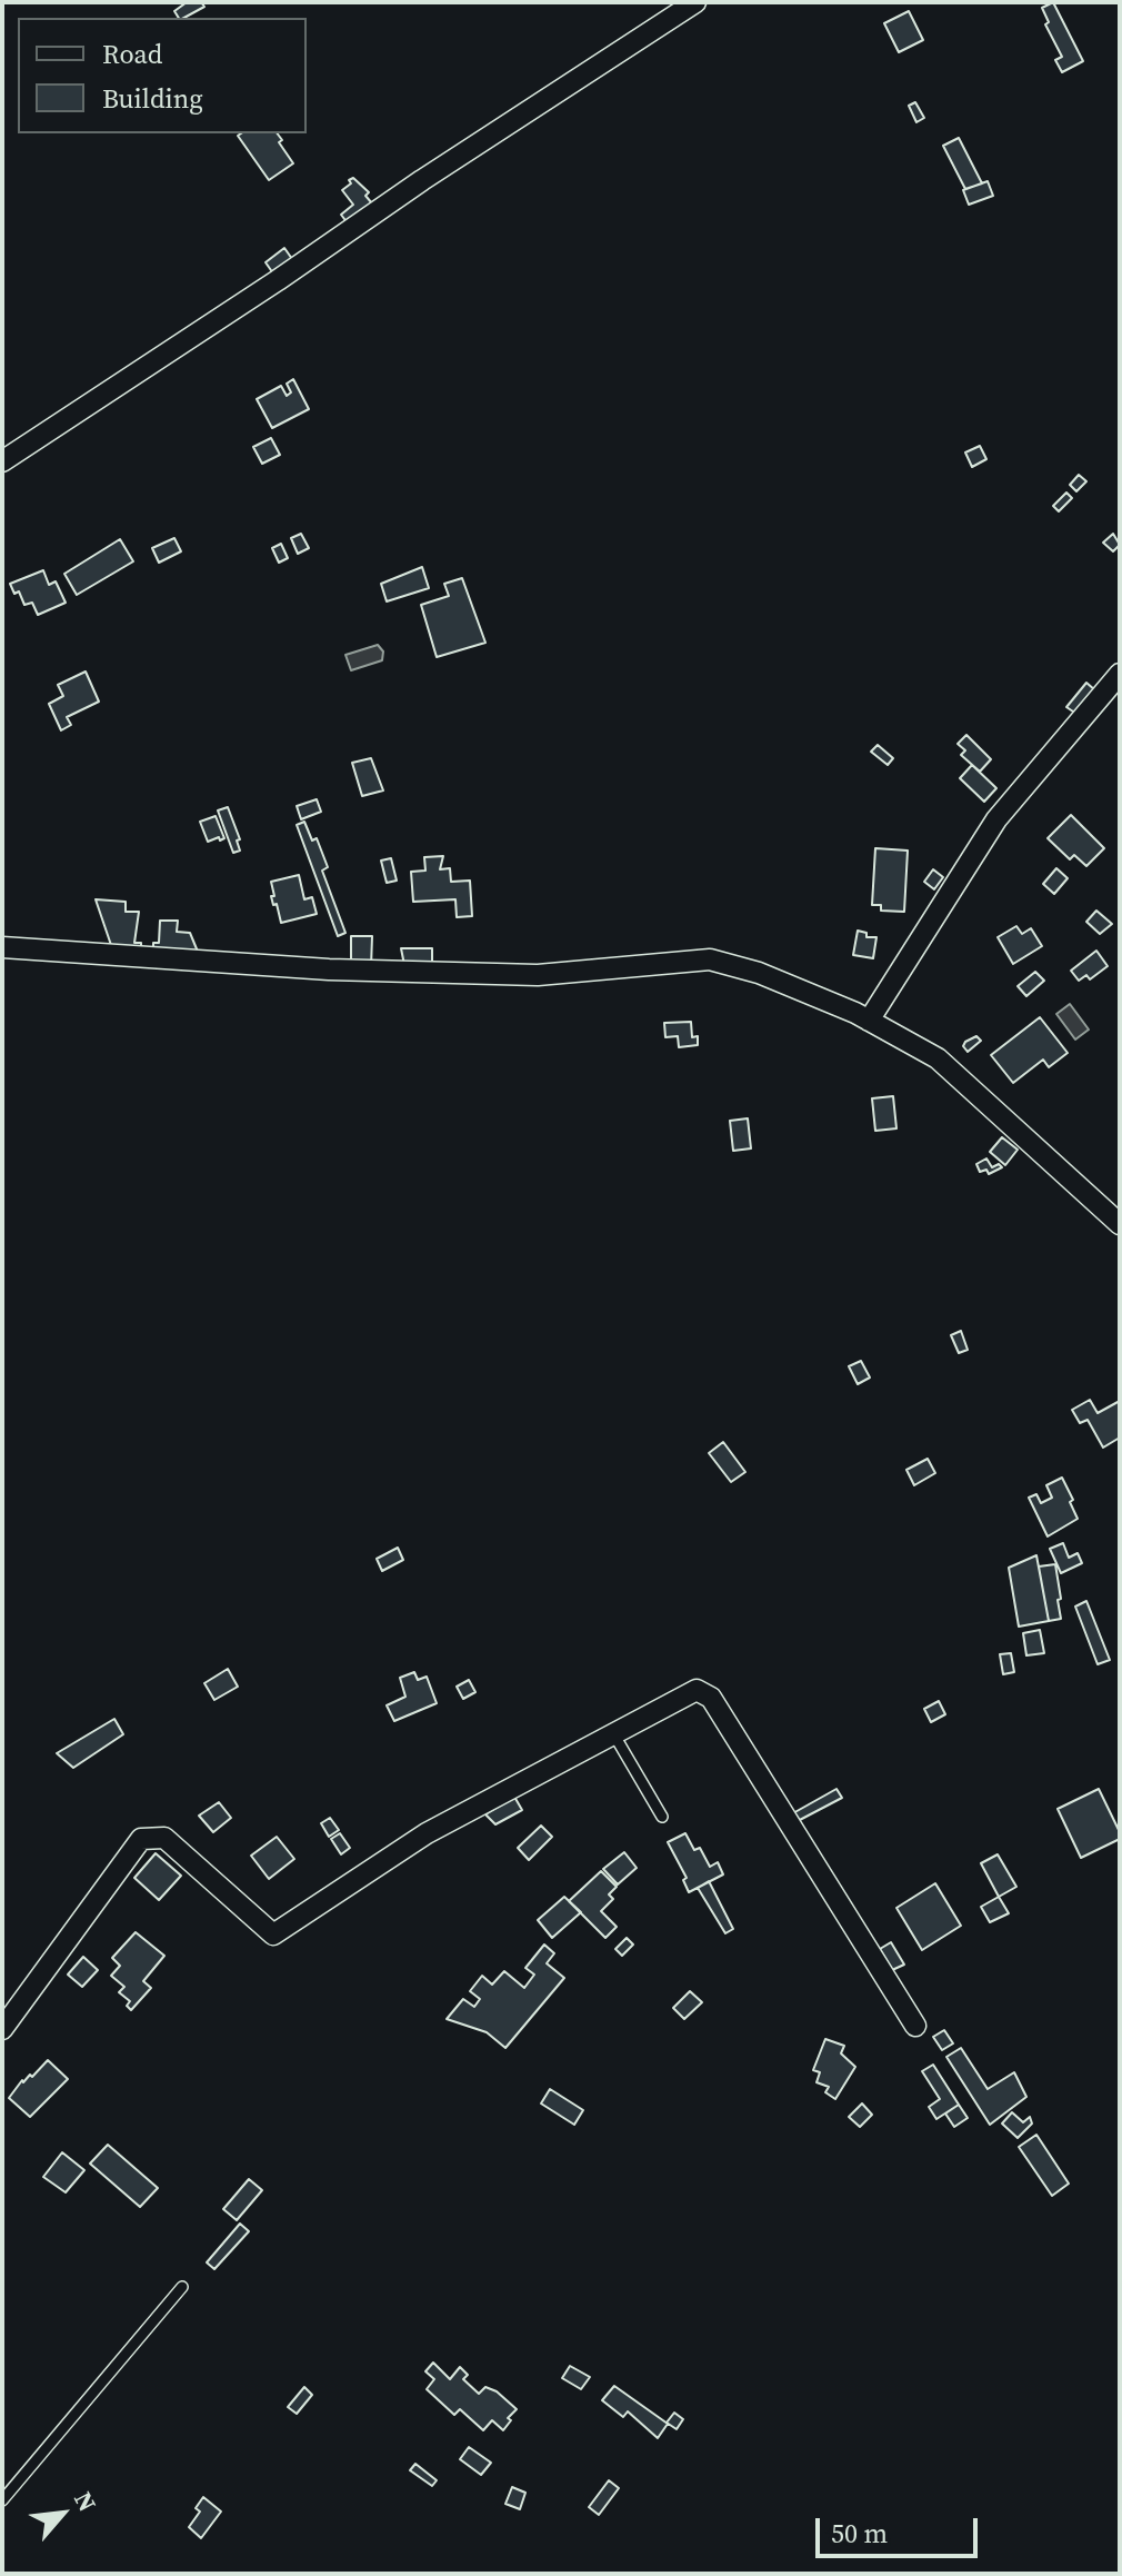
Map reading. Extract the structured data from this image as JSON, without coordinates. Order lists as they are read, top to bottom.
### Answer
{
  "legend": ["Road", "Building"],
  "scale_bar": "50 m",
  "north": "top right"
}
